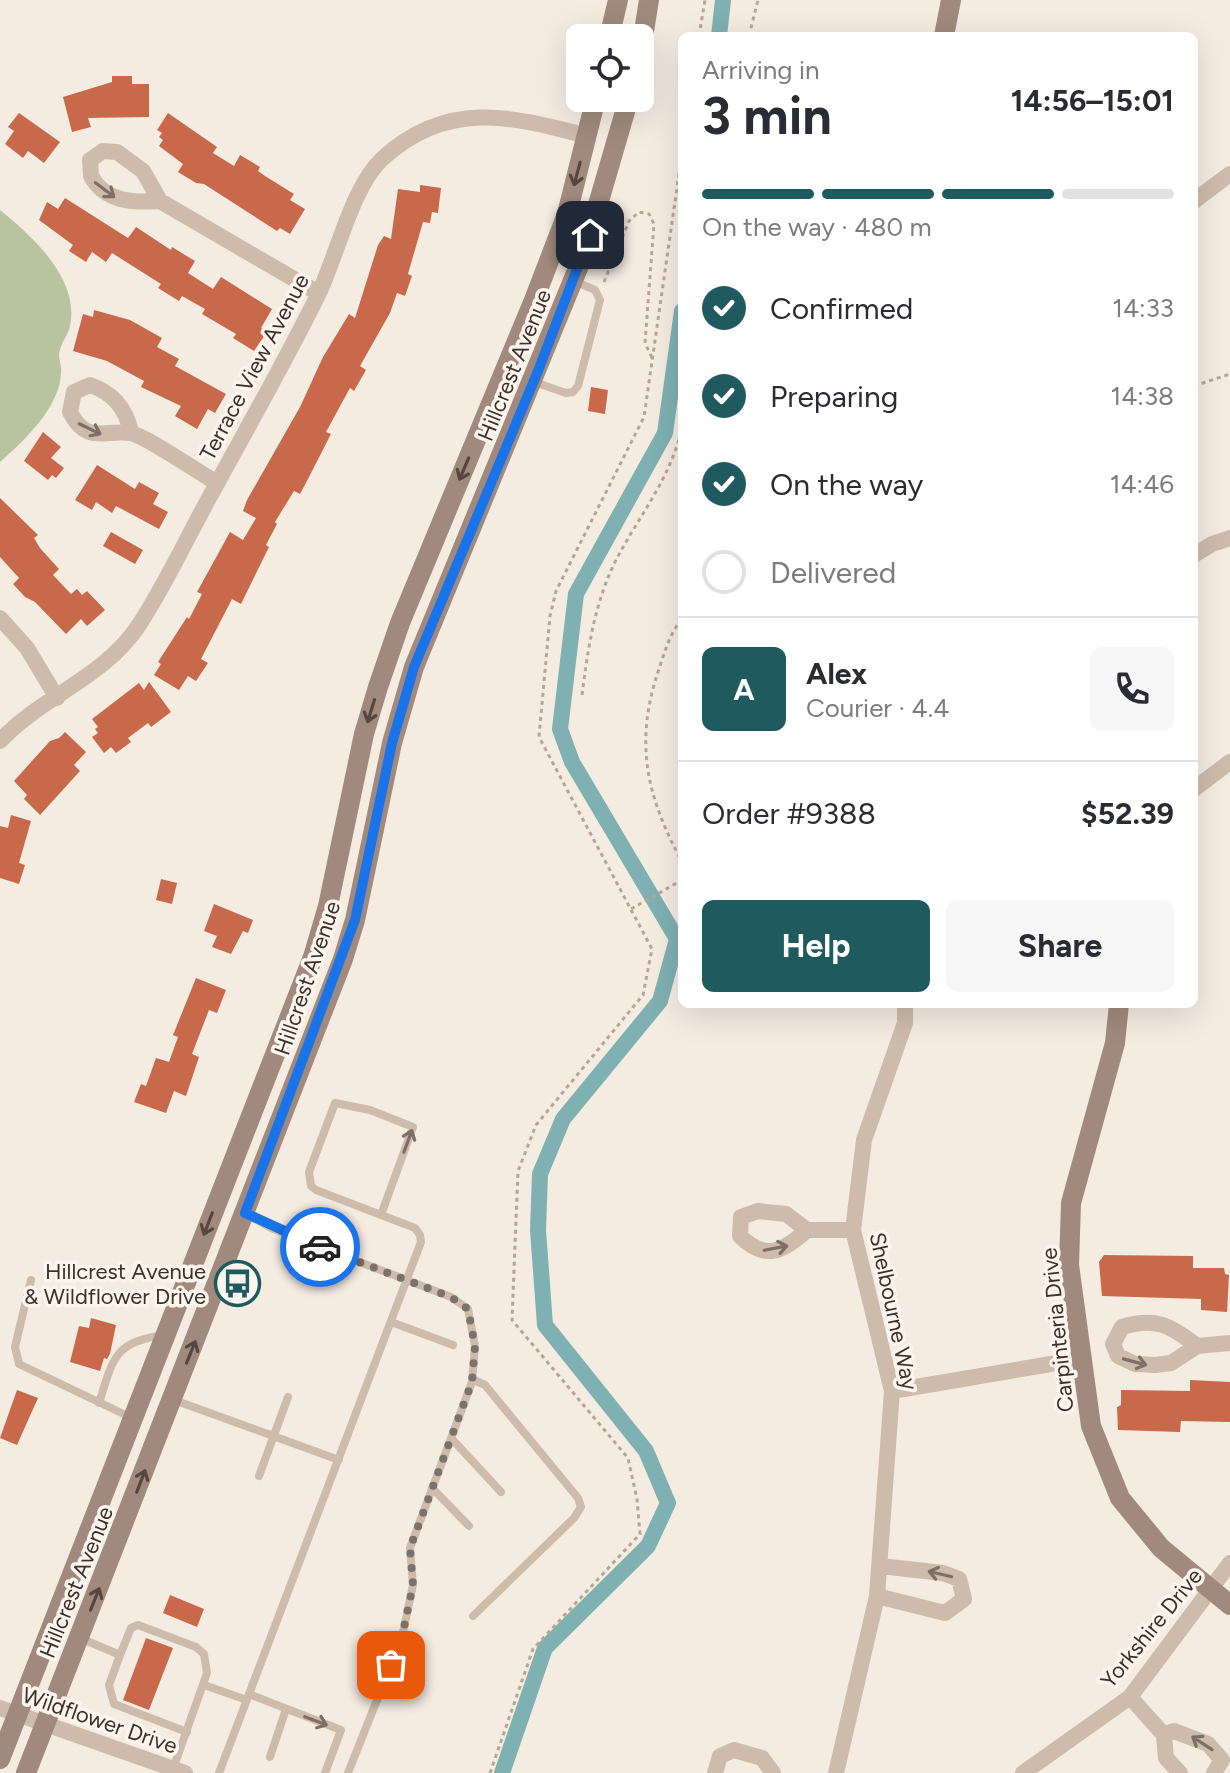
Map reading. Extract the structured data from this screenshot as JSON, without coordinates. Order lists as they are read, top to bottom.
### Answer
{
  "streets": {
    "main road": ["Hillcrest Avenue", "Carpinteria Drive"],
    "street": [
      "Terrace View Avenue",
      "Shelbourne Way",
      "Yorkshire Drive",
      "Wildflower Drive"
    ]
  },
  "crossings": [
    ["Hillcrest Avenue", "Terrace View Avenue"],
    ["Hillcrest Avenue", "Wildflower Drive"],
    ["Carpinteria Drive", "Yorkshire Drive"]
  ],
  "places": {
    "bus stop": ["Hillcrest Avenue & Wildflower Drive"]
  },
  "page": {
    "heading": ["3 min", "Arriving in", "14:56–15:01"],
    "panel": [
      "Alex",
      "Courier · 4.4",
      "Order #9388",
      "$52.39"
    ],
    "bar": "On the way · 480 m",
    "list": [
      ["Confirmed", "14:33"],
      ["Preparing", "14:38"],
      ["On the way", "14:46"],
      "Delivered"
    ],
    "round": "A",
    "buttons": ["Help", "Share"]
  }
}
